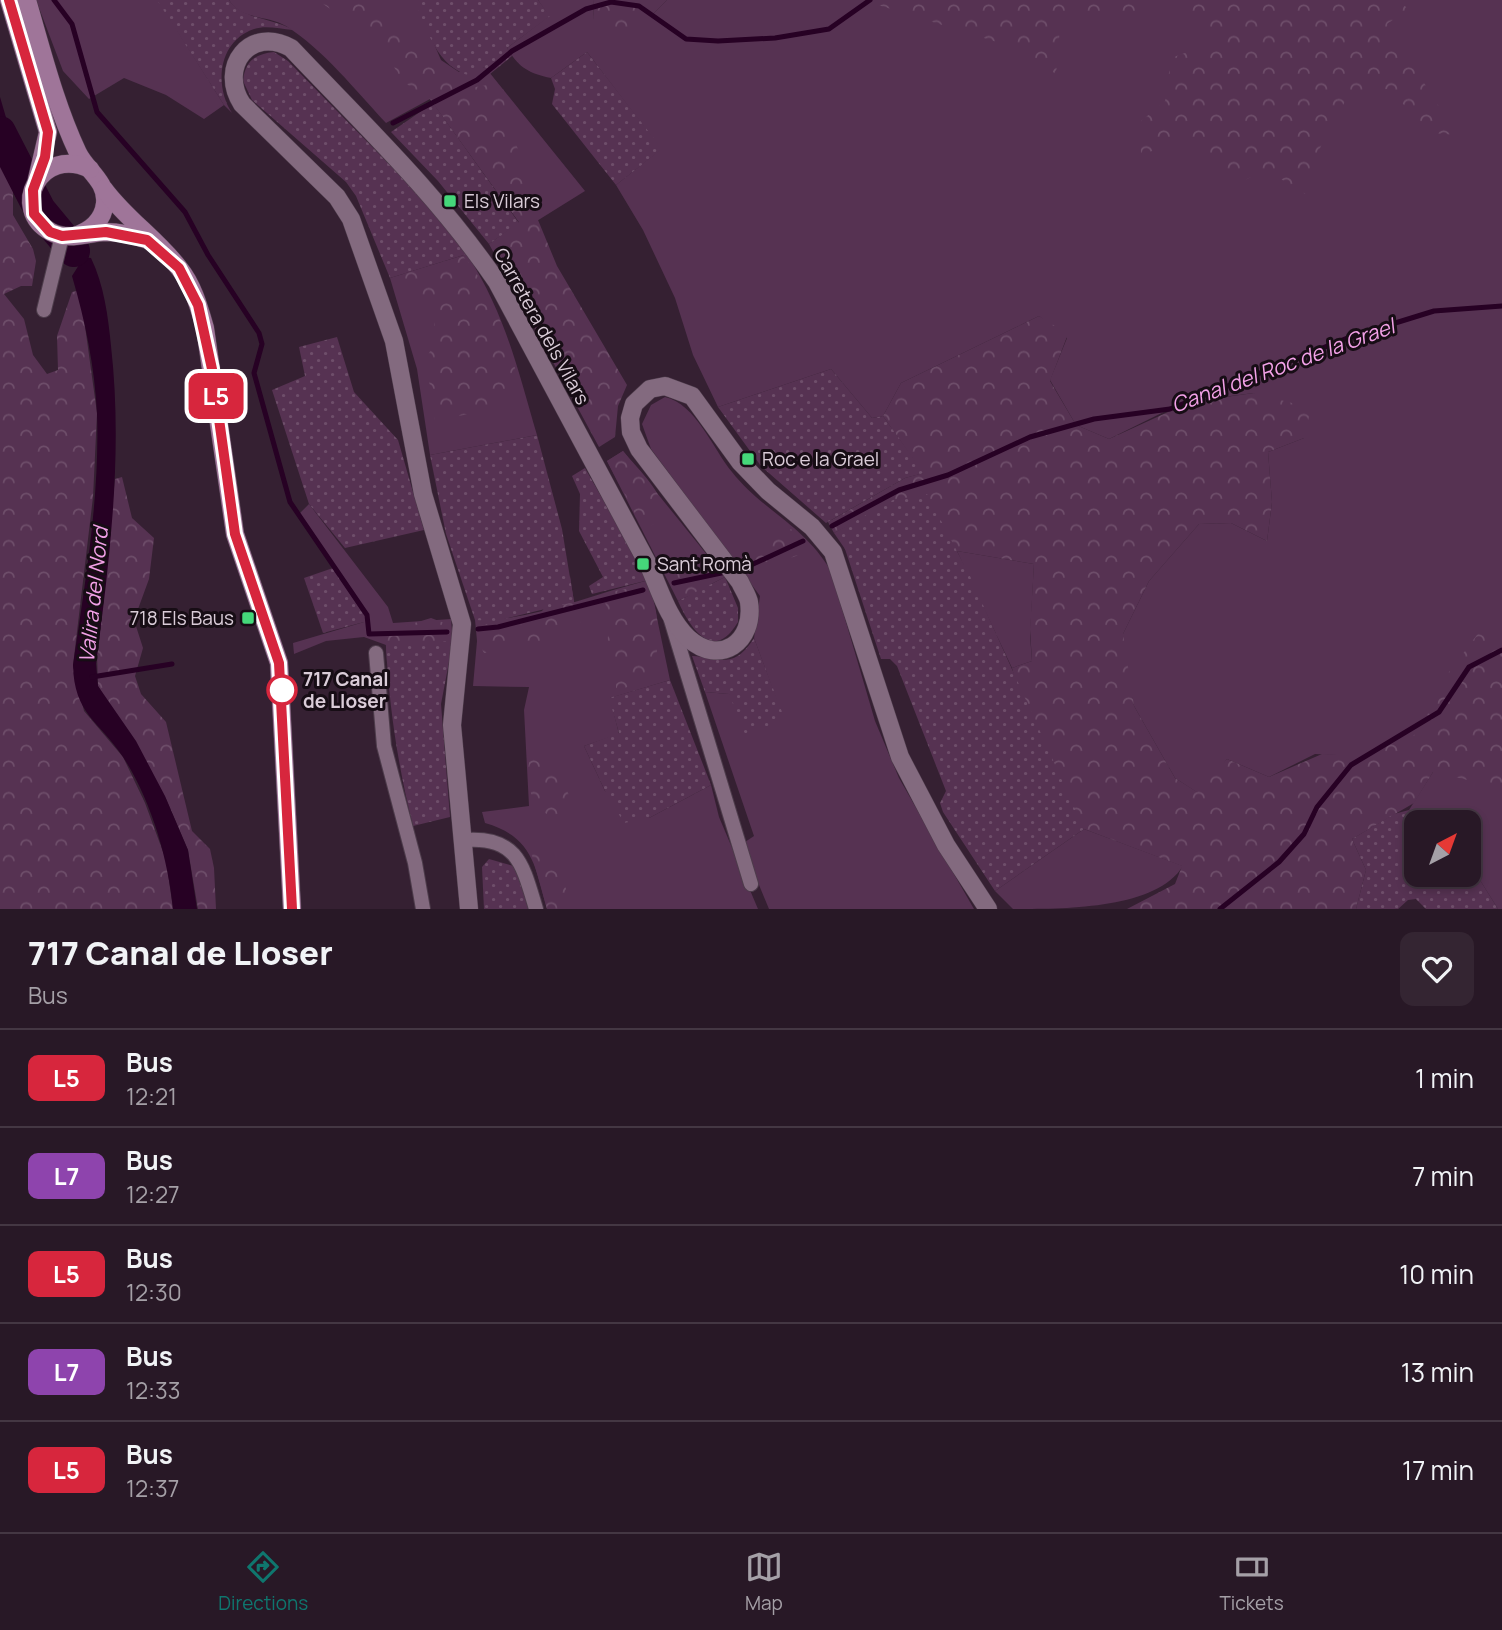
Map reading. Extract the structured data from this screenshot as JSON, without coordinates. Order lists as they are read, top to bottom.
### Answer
{
  "streets": {
    "street": ["Carretera dels Vilars"]
  },
  "water": ["Canal del Roc de la Grael", "Valira del Nord"],
  "places": {
    "transit": [
      "Els Vilars",
      "Roc e la Grael",
      "Sant Romà",
      "718 Els Baus"
    ],
    "other": ["717 Canal de Lloser"]
  },
  "lines": ["bus line L5"],
  "north": "top right",
  "page": {
    "on_map": "L5",
    "heading": ["717 Canal de Lloser", "Bus"],
    "list": [
      {
        "mark": "L5",
        "name": "Bus",
        "note": "12:21",
        "value": "1 min"
      },
      {
        "mark": "L7",
        "name": "Bus",
        "note": "12:27",
        "value": "7 min"
      },
      {
        "mark": "L5",
        "name": "Bus",
        "note": "12:30",
        "value": "10 min"
      },
      {
        "mark": "L7",
        "name": "Bus",
        "note": "12:33",
        "value": "13 min"
      },
      {
        "mark": "L5",
        "name": "Bus",
        "note": "12:37",
        "value": "17 min"
      }
    ],
    "tabs": ["Directions", "Map", "Tickets"]
  }
}
